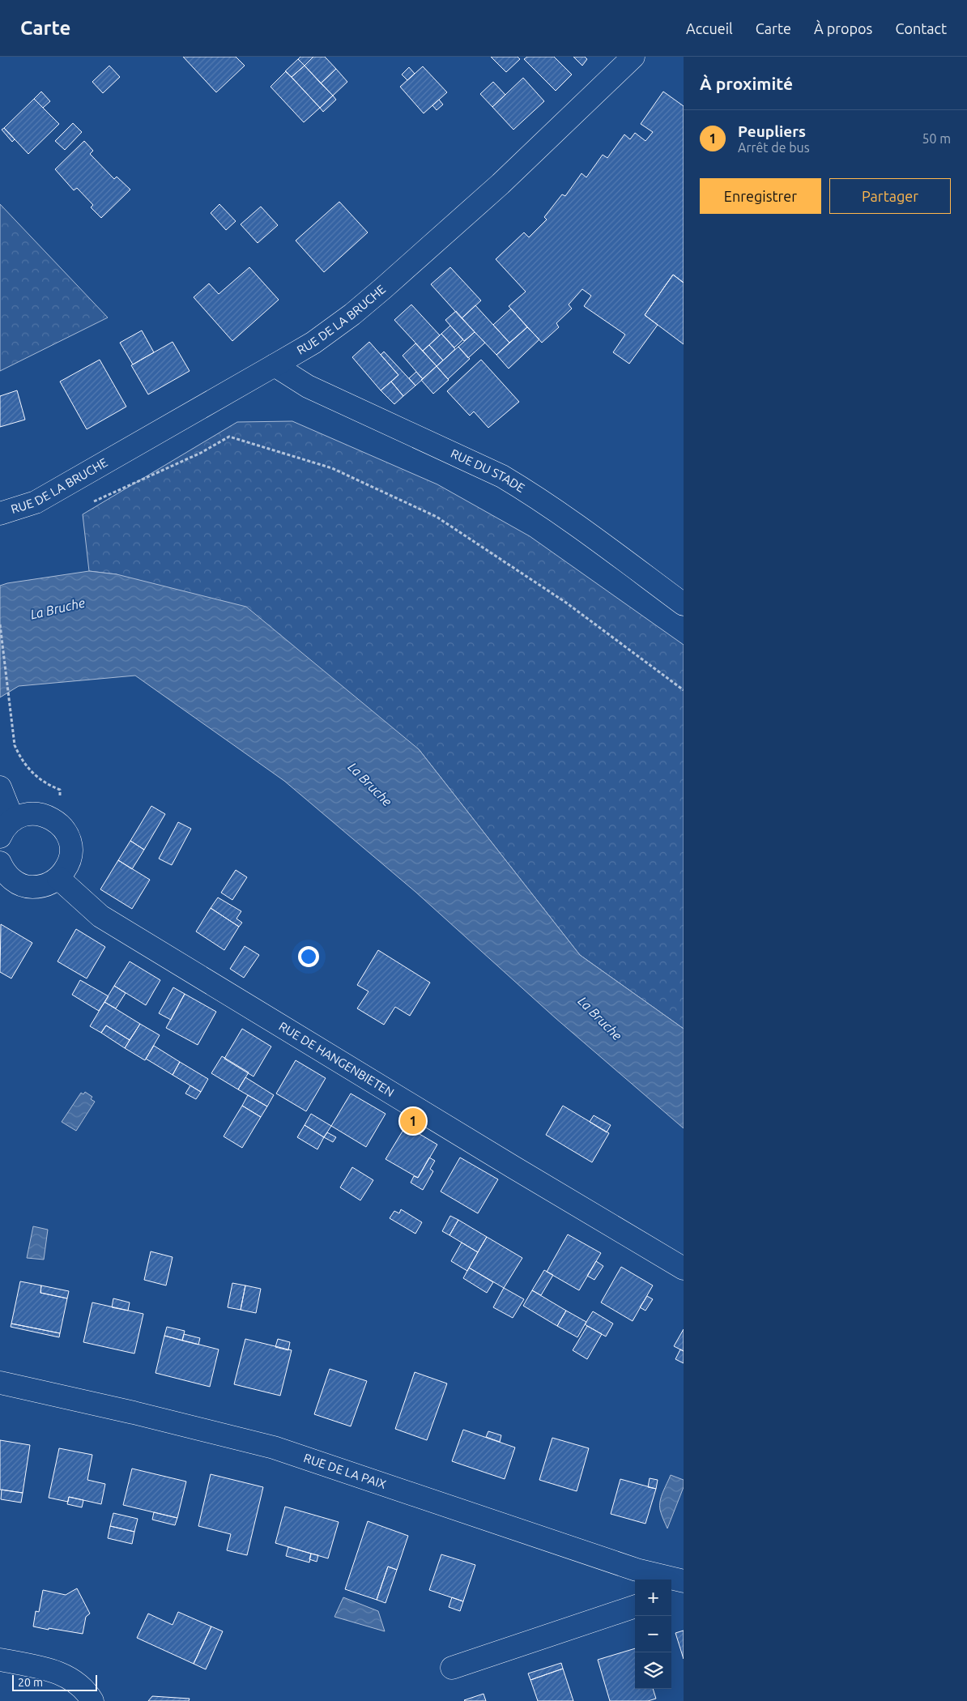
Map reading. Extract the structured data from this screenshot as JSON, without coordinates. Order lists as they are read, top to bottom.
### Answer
{
  "streets": {
    "street": [
      "RUE DE LA BRUCHE",
      "RUE DU STADE",
      "RUE DE HANGENBIETEN",
      "RUE DE LA PAIX"
    ]
  },
  "crossings": [
    ["RUE DE LA BRUCHE", "RUE DU STADE"]
  ],
  "water": ["La Bruche"],
  "scale_bar": "20 m",
  "page": {
    "header": "Carte",
    "nav": [
      "Accueil",
      "Carte",
      "À propos",
      "Contact"
    ],
    "heading": "À proximité",
    "list": [
      {
        "mark": "1",
        "name": "Peupliers",
        "note": "Arrêt de bus",
        "value": "50 m"
      }
    ],
    "buttons": ["Enregistrer", "Partager"],
    "pins": "1",
    "map_buttons": ["+", "−"],
    "scale": "20 m"
  }
}
